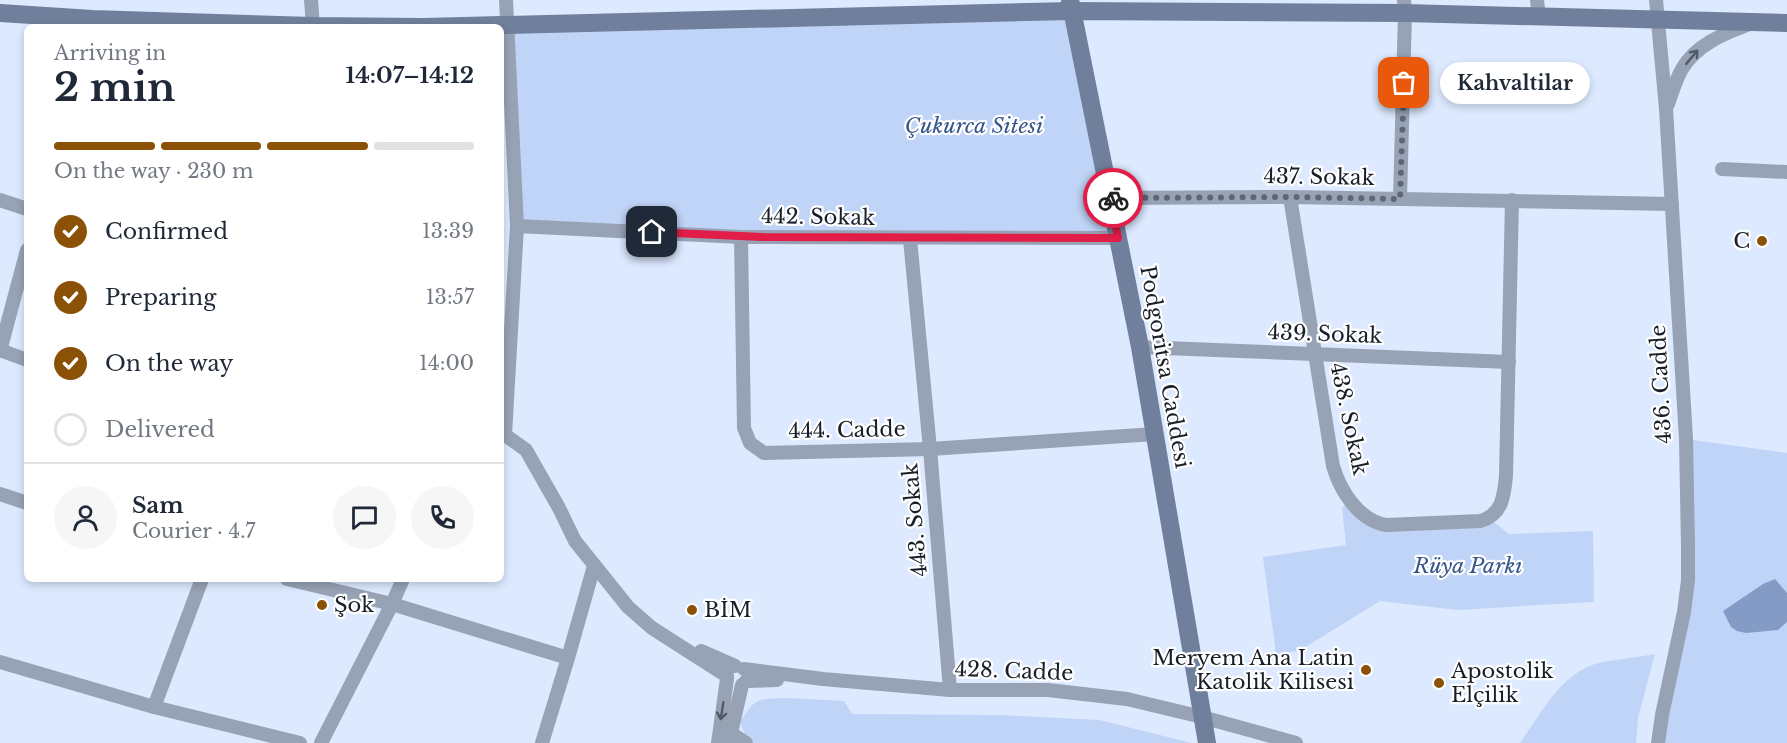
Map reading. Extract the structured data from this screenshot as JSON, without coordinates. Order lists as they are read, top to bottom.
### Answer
{
  "streets": {
    "street": [
      "437. Sokak",
      "442. Sokak",
      "439. Sokak",
      "Podgoritsa Caddesi",
      "436. Cadde",
      "438. Sokak",
      "444. Cadde",
      "443. Sokak",
      "428. Cadde"
    ]
  },
  "crossings": [
    ["437. Sokak", "Podgoritsa Caddesi"],
    ["437. Sokak", "436. Cadde"],
    ["437. Sokak", "438. Sokak"],
    ["442. Sokak", "Podgoritsa Caddesi"],
    ["442. Sokak", "444. Cadde"],
    ["442. Sokak", "443. Sokak"],
    ["439. Sokak", "Podgoritsa Caddesi"],
    ["439. Sokak", "438. Sokak"],
    ["Podgoritsa Caddesi", "444. Cadde"],
    ["Podgoritsa Caddesi", "428. Cadde"],
    ["444. Cadde", "443. Sokak"],
    ["443. Sokak", "428. Cadde"]
  ],
  "parks": ["Çukurca Sitesi", "Rüya Parkı"],
  "places": [
    "Kahvaltilar",
    "C",
    "Şok",
    "BİM",
    "Meryem Ana Latin Katolik Kilisesi",
    "Apostolik Elçilik"
  ],
  "page": {
    "heading": ["2 min", "Arriving in", "14:07–14:12"],
    "panel": ["Sam", "Courier · 4.7"],
    "bubble": "Kahvaltilar",
    "bar": "On the way · 230 m",
    "list": [
      ["Confirmed", "13:39"],
      ["Preparing", "13:57"],
      ["On the way", "14:00"],
      "Delivered"
    ]
  }
}
